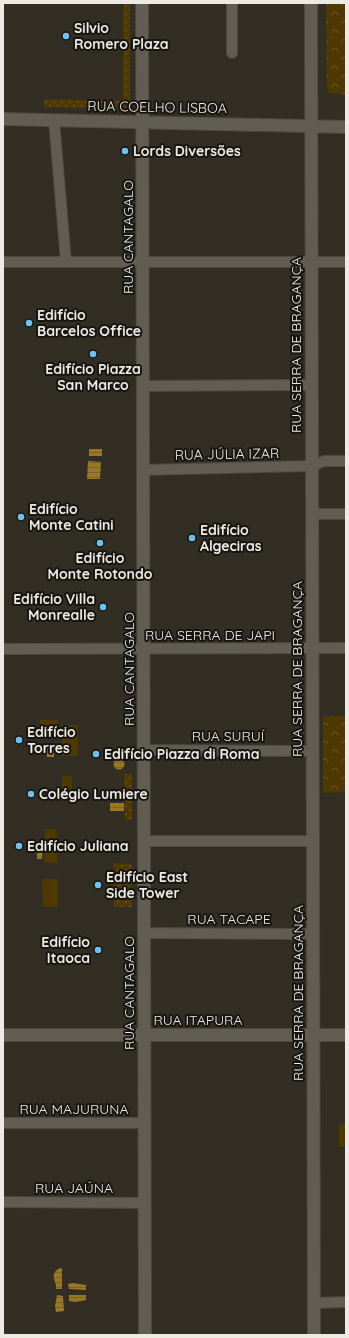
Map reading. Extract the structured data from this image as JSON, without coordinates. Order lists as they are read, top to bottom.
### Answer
{
  "streets": {
    "street": [
      "RUA COELHO LISBOA",
      "RUA CANTAGALO",
      "RUA SERRA DE BRAGANÇA",
      "RUA JÚLIA IZAR",
      "RUA SERRA DE JAPI",
      "RUA SURUÍ",
      "RUA TACAPE",
      "RUA ITAPURA",
      "RUA MAJURUNA",
      "RUA JAÚNA"
    ]
  },
  "crossings": [
    ["RUA COELHO LISBOA", "RUA CANTAGALO"],
    ["RUA COELHO LISBOA", "RUA SERRA DE BRAGANÇA"],
    ["RUA CANTAGALO", "RUA JÚLIA IZAR"],
    ["RUA CANTAGALO", "RUA SERRA DE JAPI"],
    ["RUA CANTAGALO", "RUA SURUÍ"],
    ["RUA CANTAGALO", "RUA TACAPE"],
    ["RUA CANTAGALO", "RUA ITAPURA"],
    ["RUA CANTAGALO", "RUA MAJURUNA"],
    ["RUA CANTAGALO", "RUA JAÚNA"],
    ["RUA SERRA DE BRAGANÇA", "RUA JÚLIA IZAR"],
    ["RUA SERRA DE BRAGANÇA", "RUA SERRA DE JAPI"],
    ["RUA SERRA DE BRAGANÇA", "RUA SURUÍ"],
    ["RUA SERRA DE BRAGANÇA", "RUA TACAPE"],
    ["RUA SERRA DE BRAGANÇA", "RUA ITAPURA"]
  ],
  "places": [
    "Silvio Romero Plaza",
    "Lords Diversões",
    "Edifício Barcelos Office",
    "Edifício Piazza San Marco",
    "Edifício Monte Catini",
    "Edifício Algeciras",
    "Edifício Monte Rotondo",
    "Edifício Villa Monrealle",
    "Edifício Torres",
    "Edifício Piazza di Roma",
    "Colégio Lumiere",
    "Edifício Juliana",
    "Edifício East Side Tower",
    "Edifício Itaoca"
  ]
}
